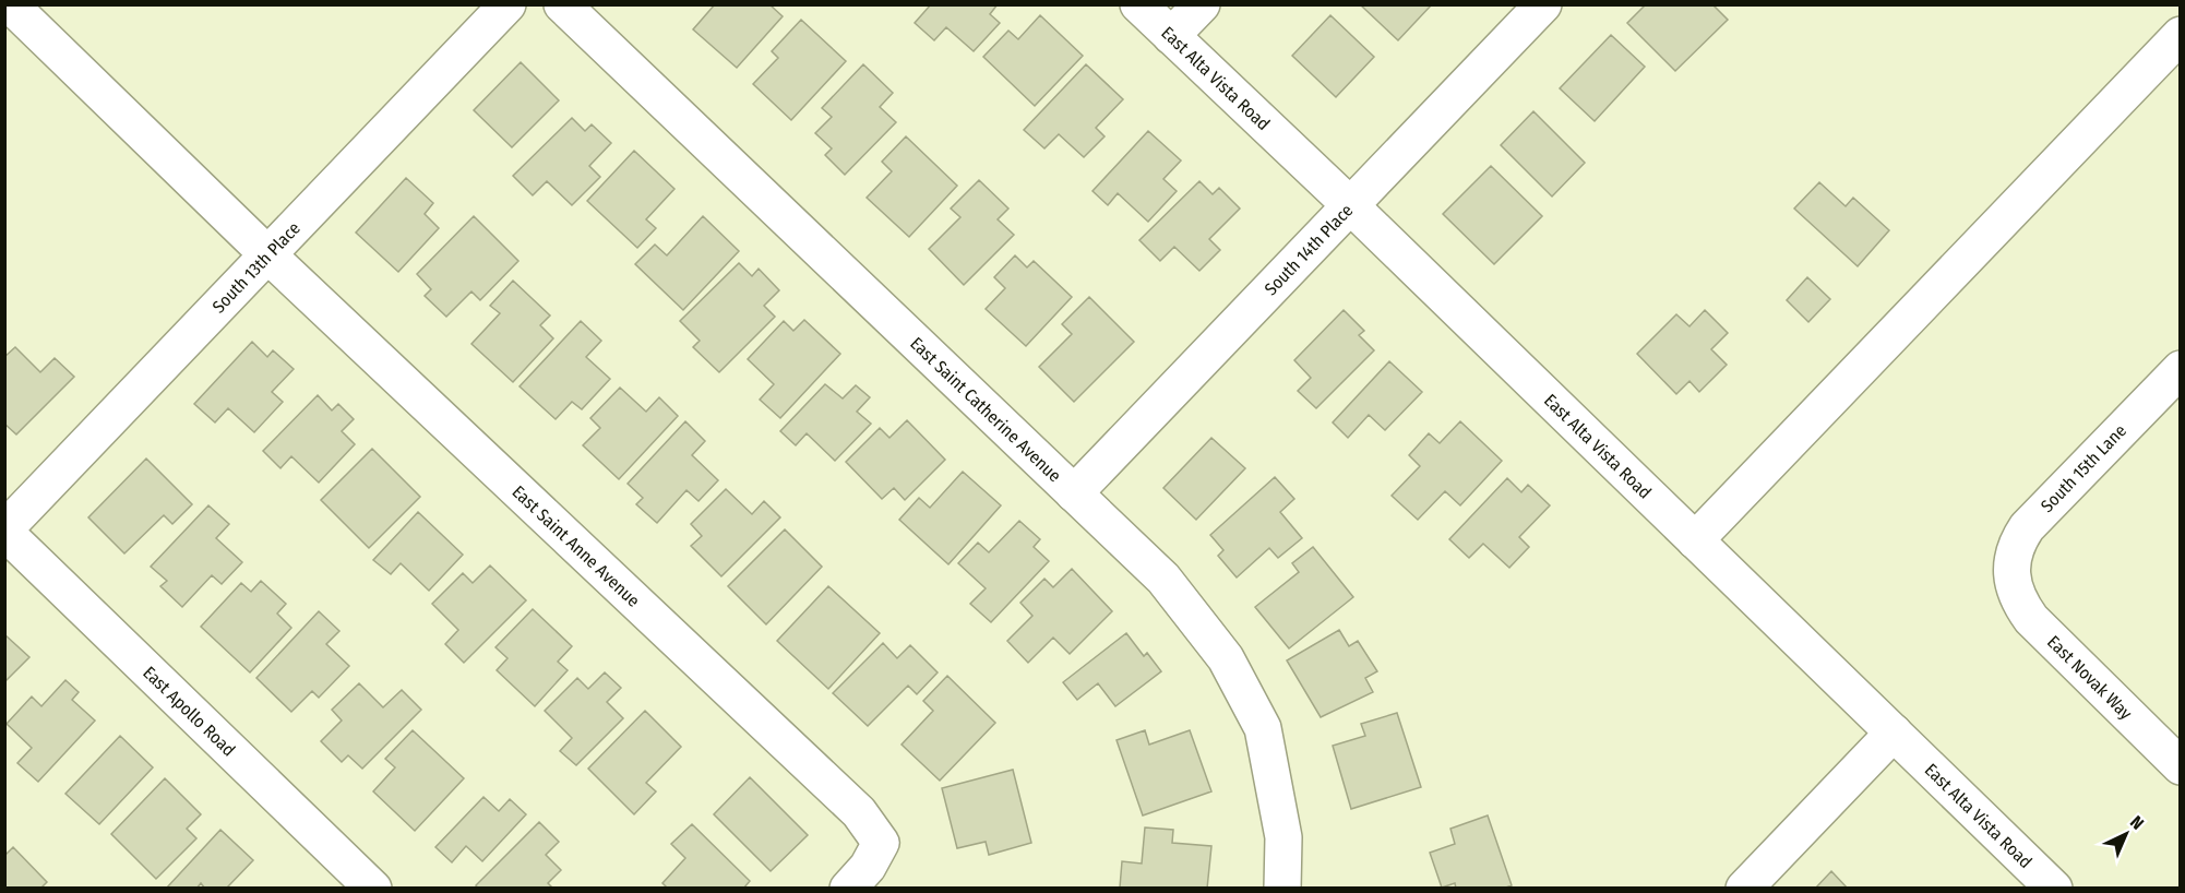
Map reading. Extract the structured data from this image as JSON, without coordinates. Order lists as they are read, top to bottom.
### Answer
{
  "streets": {
    "street": [
      "East Alta Vista Road",
      "South 14th Place",
      "South 13th Place",
      "East Saint Catherine Avenue",
      "South 15th Lane",
      "East Saint Anne Avenue",
      "East Novak Way",
      "East Apollo Road"
    ]
  },
  "crossings": [
    ["East Alta Vista Road", "South 14th Place"],
    ["South 14th Place", "East Saint Catherine Avenue"],
    ["South 13th Place", "East Saint Anne Avenue"],
    ["South 13th Place", "East Apollo Road"],
    ["South 15th Lane", "East Novak Way"]
  ],
  "north": "top right"
}
